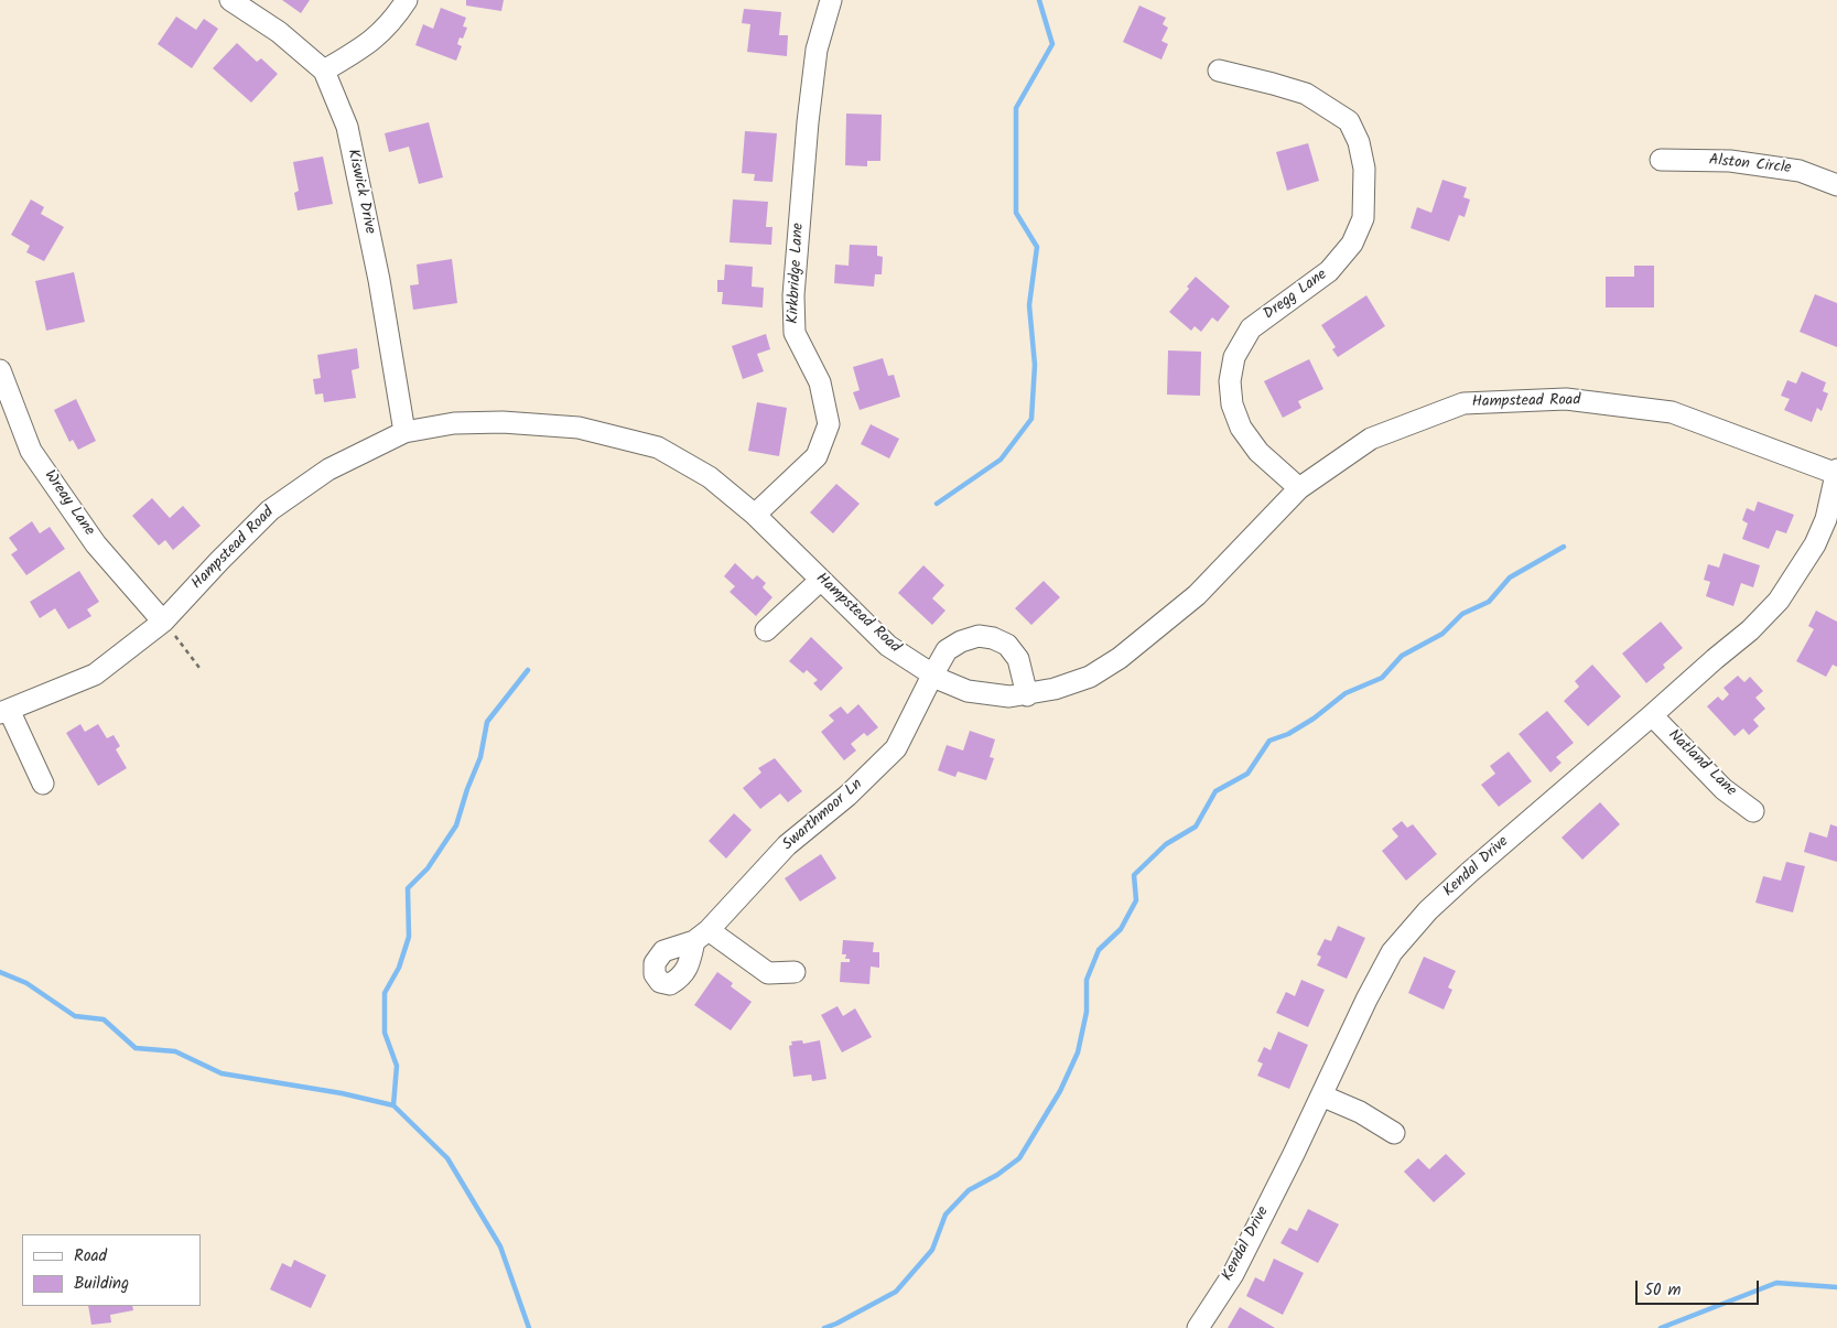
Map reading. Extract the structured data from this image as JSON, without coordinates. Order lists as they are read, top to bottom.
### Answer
{
  "streets": {
    "street": [
      "Alston Circle",
      "Kiswick Drive",
      "Kirkbridge Lane",
      "Dregg Lane",
      "Hampstead Road",
      "Wreay Lane",
      "Natland Lane",
      "Swarthmoor Ln",
      "Kendal Drive"
    ]
  },
  "crossings": [
    ["Kiswick Drive", "Hampstead Road"],
    ["Kirkbridge Lane", "Hampstead Road"],
    ["Dregg Lane", "Hampstead Road"],
    ["Hampstead Road", "Wreay Lane"],
    ["Hampstead Road", "Swarthmoor Ln"],
    ["Hampstead Road", "Kendal Drive"],
    ["Natland Lane", "Kendal Drive"]
  ],
  "legend": ["Road", "Building"],
  "scale_bar": "50 m"
}
